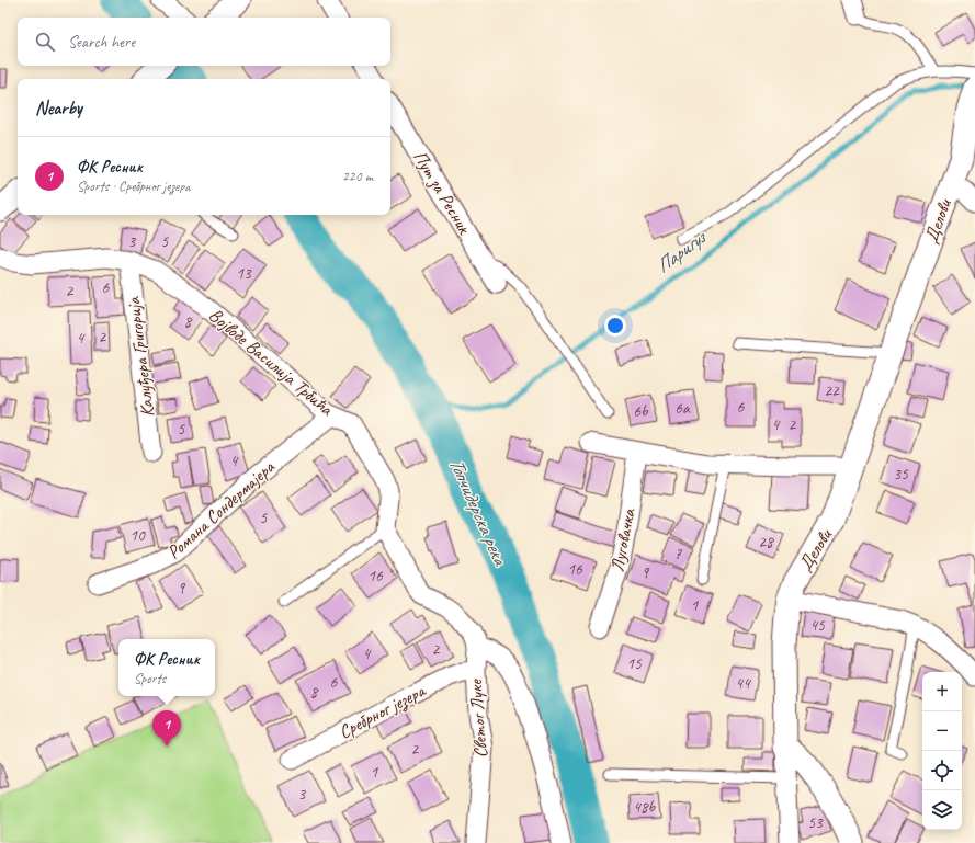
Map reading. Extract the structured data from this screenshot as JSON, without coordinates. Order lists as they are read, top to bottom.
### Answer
{
  "streets": {
    "street": [
      "Пут за Ресник",
      "Делови",
      "Калуђера Григорија",
      "Војводе Василија Трбића",
      "Романа Сондермајера",
      "Луговачка",
      "Сребрног језера",
      "Светог Луке"
    ]
  },
  "crossings": [
    ["Калуђера Григорија", "Војводе Василија Трбића"],
    ["Војводе Василија Трбића", "Романа Сондермајера"],
    ["Сребрног језера", "Светог Луке"]
  ],
  "water": ["Паригуз", "Топчидерска река"],
  "house_numbers": [
    "3",
    "5",
    "13",
    "6",
    "2",
    "8",
    "2",
    "4",
    "22",
    "6",
    "6a",
    "6b",
    "4",
    "2",
    "5",
    "4",
    "35",
    "5",
    "10",
    "28",
    "7",
    "16",
    "9",
    "16",
    "9",
    "1",
    "45",
    "2",
    "4",
    "15",
    "6",
    "44",
    "8",
    "2",
    "1",
    "3",
    "48b",
    "53"
  ],
  "page": {
    "search": "Search here",
    "heading": "Nearby",
    "list": [
      {
        "mark": "1",
        "name": "ФК Ресник",
        "note": "Sports · Сребрног језера",
        "value": "220 m"
      }
    ],
    "popup": ["ФК Ресник", "Sports"],
    "map_buttons": ["+", "−"],
    "pins": "1"
  }
}
